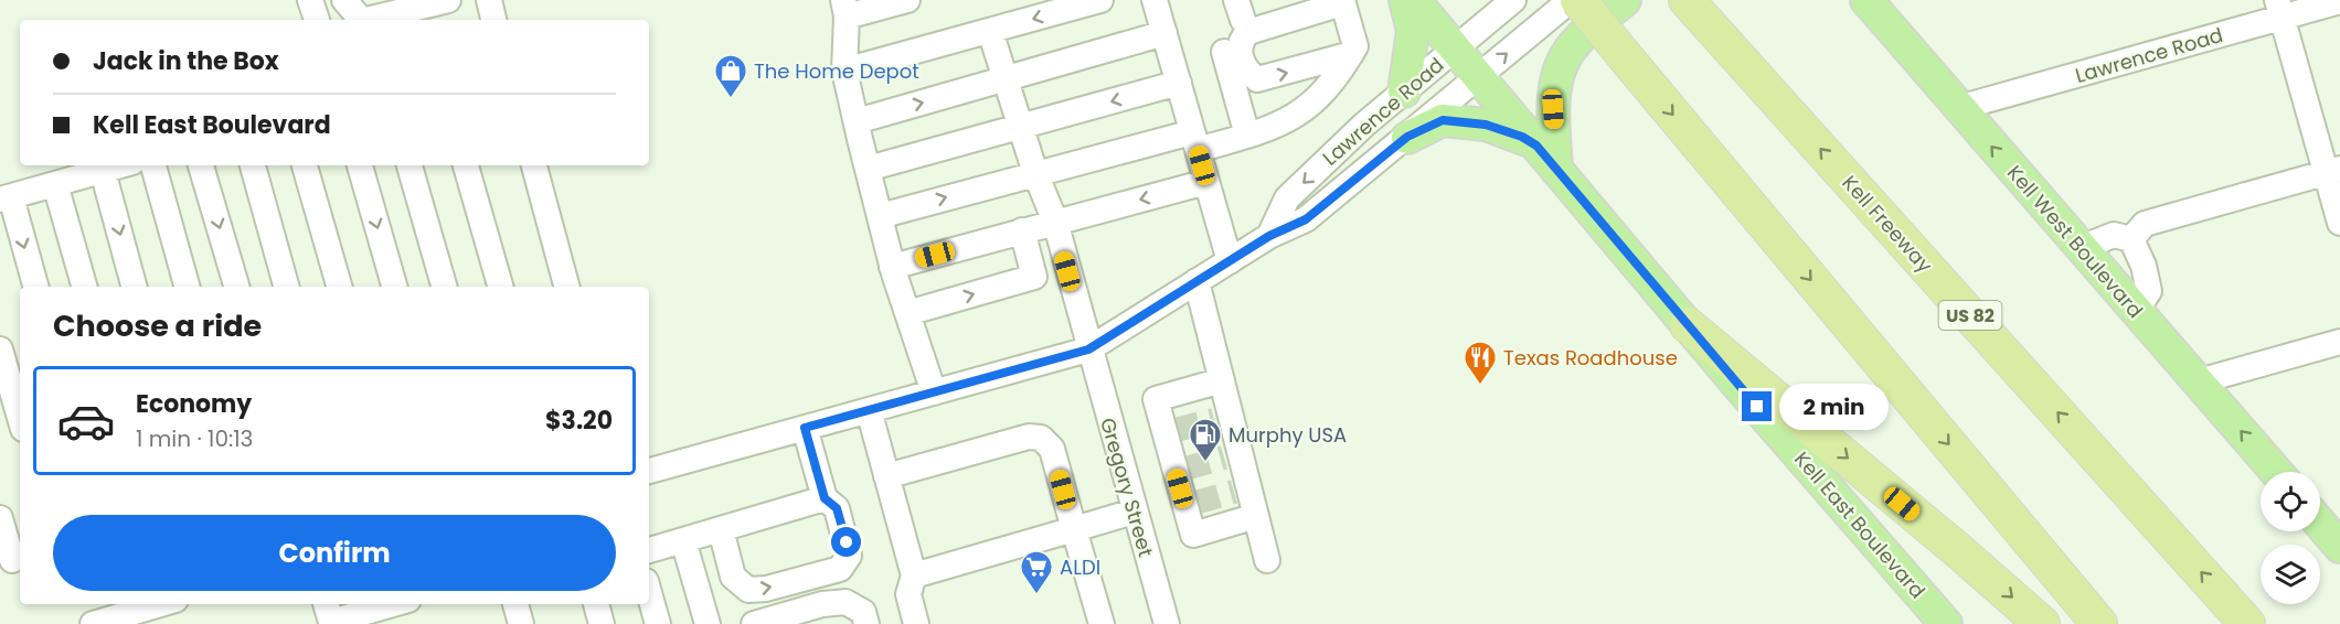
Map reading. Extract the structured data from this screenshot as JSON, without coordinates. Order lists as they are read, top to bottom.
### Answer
{
  "streets": {
    "highway": ["Kell Freeway", "US 82"],
    "main road": ["Kell West Boulevard", "Kell East Boulevard"],
    "street": ["Lawrence Road", "Gregory Street"]
  },
  "crossings": [
    ["Lawrence Road", "Kell West Boulevard"],
    ["Lawrence Road", "Gregory Street"],
    ["Lawrence Road", "Kell East Boulevard"]
  ],
  "one_way": ["Kell West Boulevard"],
  "places": {
    "shop": ["The Home Depot"],
    "restaurant": ["Texas Roadhouse"],
    "fuel station": ["Murphy USA"],
    "supermarket": ["ALDI"]
  },
  "page": {
    "banner": ["Jack in the Box", "Kell East Boulevard"],
    "heading": "Choose a ride",
    "list": [
      {
        "name": "Economy",
        "note": "1 min · 10:13",
        "value": "$3.20"
      }
    ],
    "bubble": "2 min",
    "buttons": "Confirm"
  }
}
